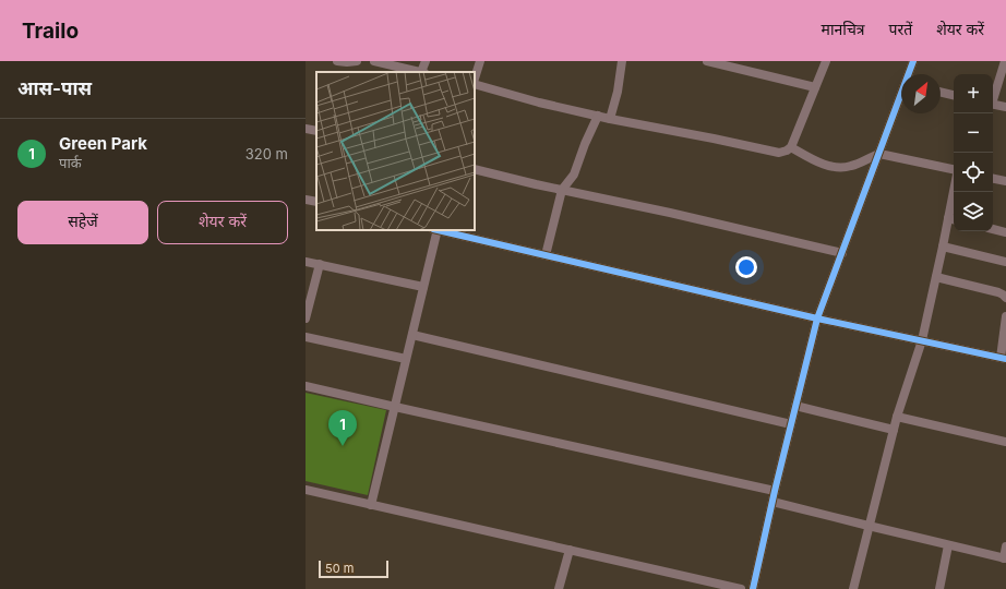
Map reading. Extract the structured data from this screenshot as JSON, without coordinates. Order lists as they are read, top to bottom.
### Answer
{
  "scale_bar": "50 m",
  "north": "top right",
  "page": {
    "header": "Trailo",
    "nav": ["मानचित्र", "परतें", "शेयर करें"],
    "heading": "आस-पास",
    "map_buttons": ["+", "−"],
    "list": [
      {
        "mark": "1",
        "name": "Green Park",
        "note": "पार्क",
        "value": "320 m"
      }
    ],
    "buttons": ["सहेजें", "शेयर करें"],
    "pins": "1",
    "scale": "50 m"
  }
}
